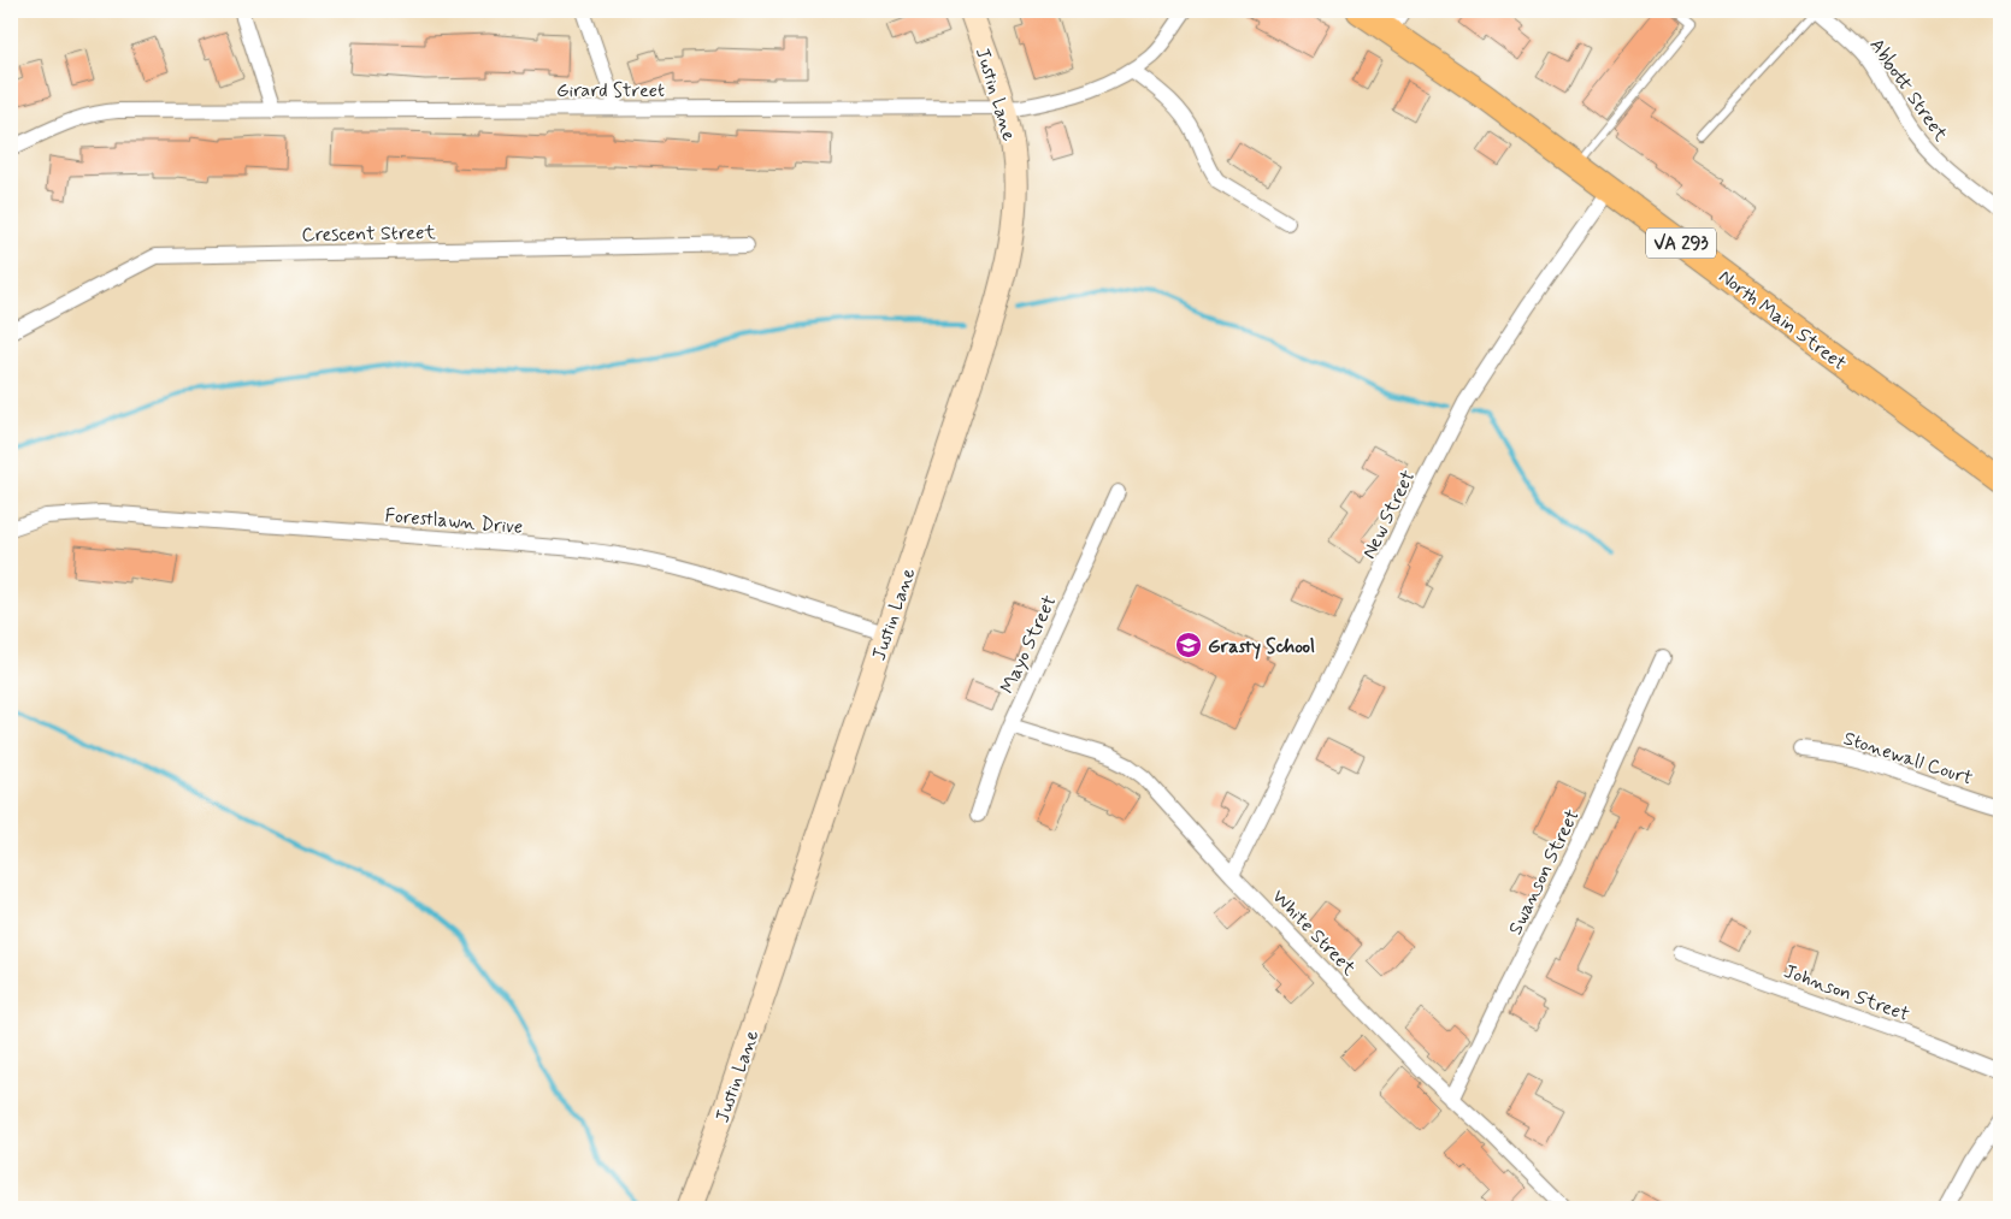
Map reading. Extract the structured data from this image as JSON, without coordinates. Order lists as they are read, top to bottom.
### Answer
{
  "streets": {
    "main road": ["Justin Lane", "VA 293", "North Main Street"],
    "street": [
      "Girard Street",
      "Abbott Street",
      "Crescent Street",
      "New Street",
      "Forestlawn Drive",
      "Mayo Street",
      "Stonewall Court",
      "Swanson Street",
      "White Street",
      "Johnson Street"
    ]
  },
  "crossings": [
    ["Girard Street", "Justin Lane"],
    ["Justin Lane", "Forestlawn Drive"],
    ["North Main Street", "New Street"],
    ["New Street", "White Street"],
    ["Mayo Street", "White Street"],
    ["Swanson Street", "White Street"]
  ],
  "places": {
    "school or university": ["Grasty School"]
  }
}
